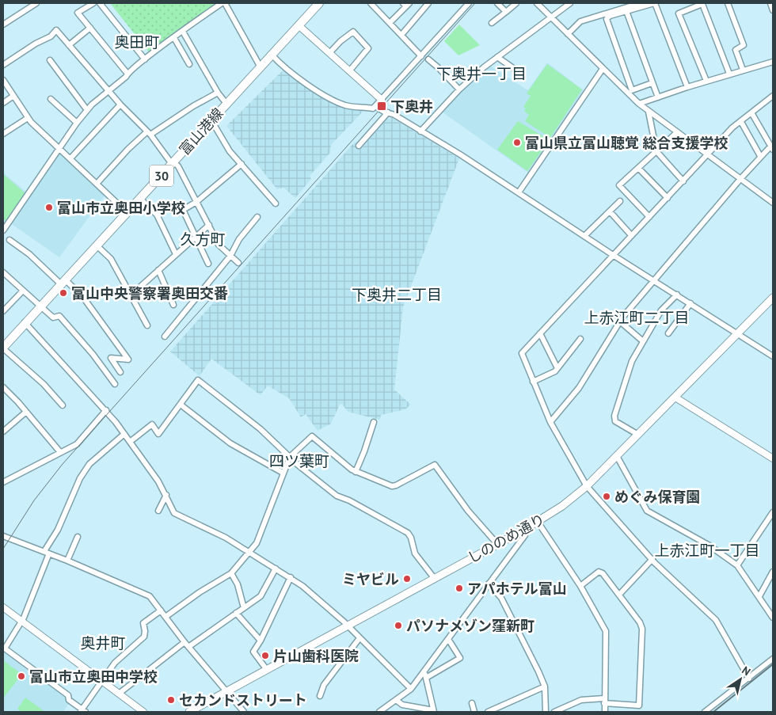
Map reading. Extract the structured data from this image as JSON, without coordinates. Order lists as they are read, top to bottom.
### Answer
{
  "streets": {
    "main road": ["富山港線", "30", "しののめ通り"]
  },
  "districts": [
    "奥田町",
    "下奥井一丁目",
    "久方町",
    "下奥井二丁目",
    "上赤江町二丁目",
    "四ツ葉町",
    "上赤江町一丁目",
    "奥井町"
  ],
  "places": {
    "transit": ["下奥井"],
    "other": [
      "富山県立富山聴覚 総合支援学校",
      "富山市立奥田小学校",
      "富山中央警察署奥田交番",
      "めぐみ保育園",
      "ミヤビル",
      "アパホテル富山",
      "パソナメゾン窪新町",
      "片山歯科医院",
      "富山市立奥田中学校",
      "セカンドストリート"
    ]
  },
  "north": "top right"
}
